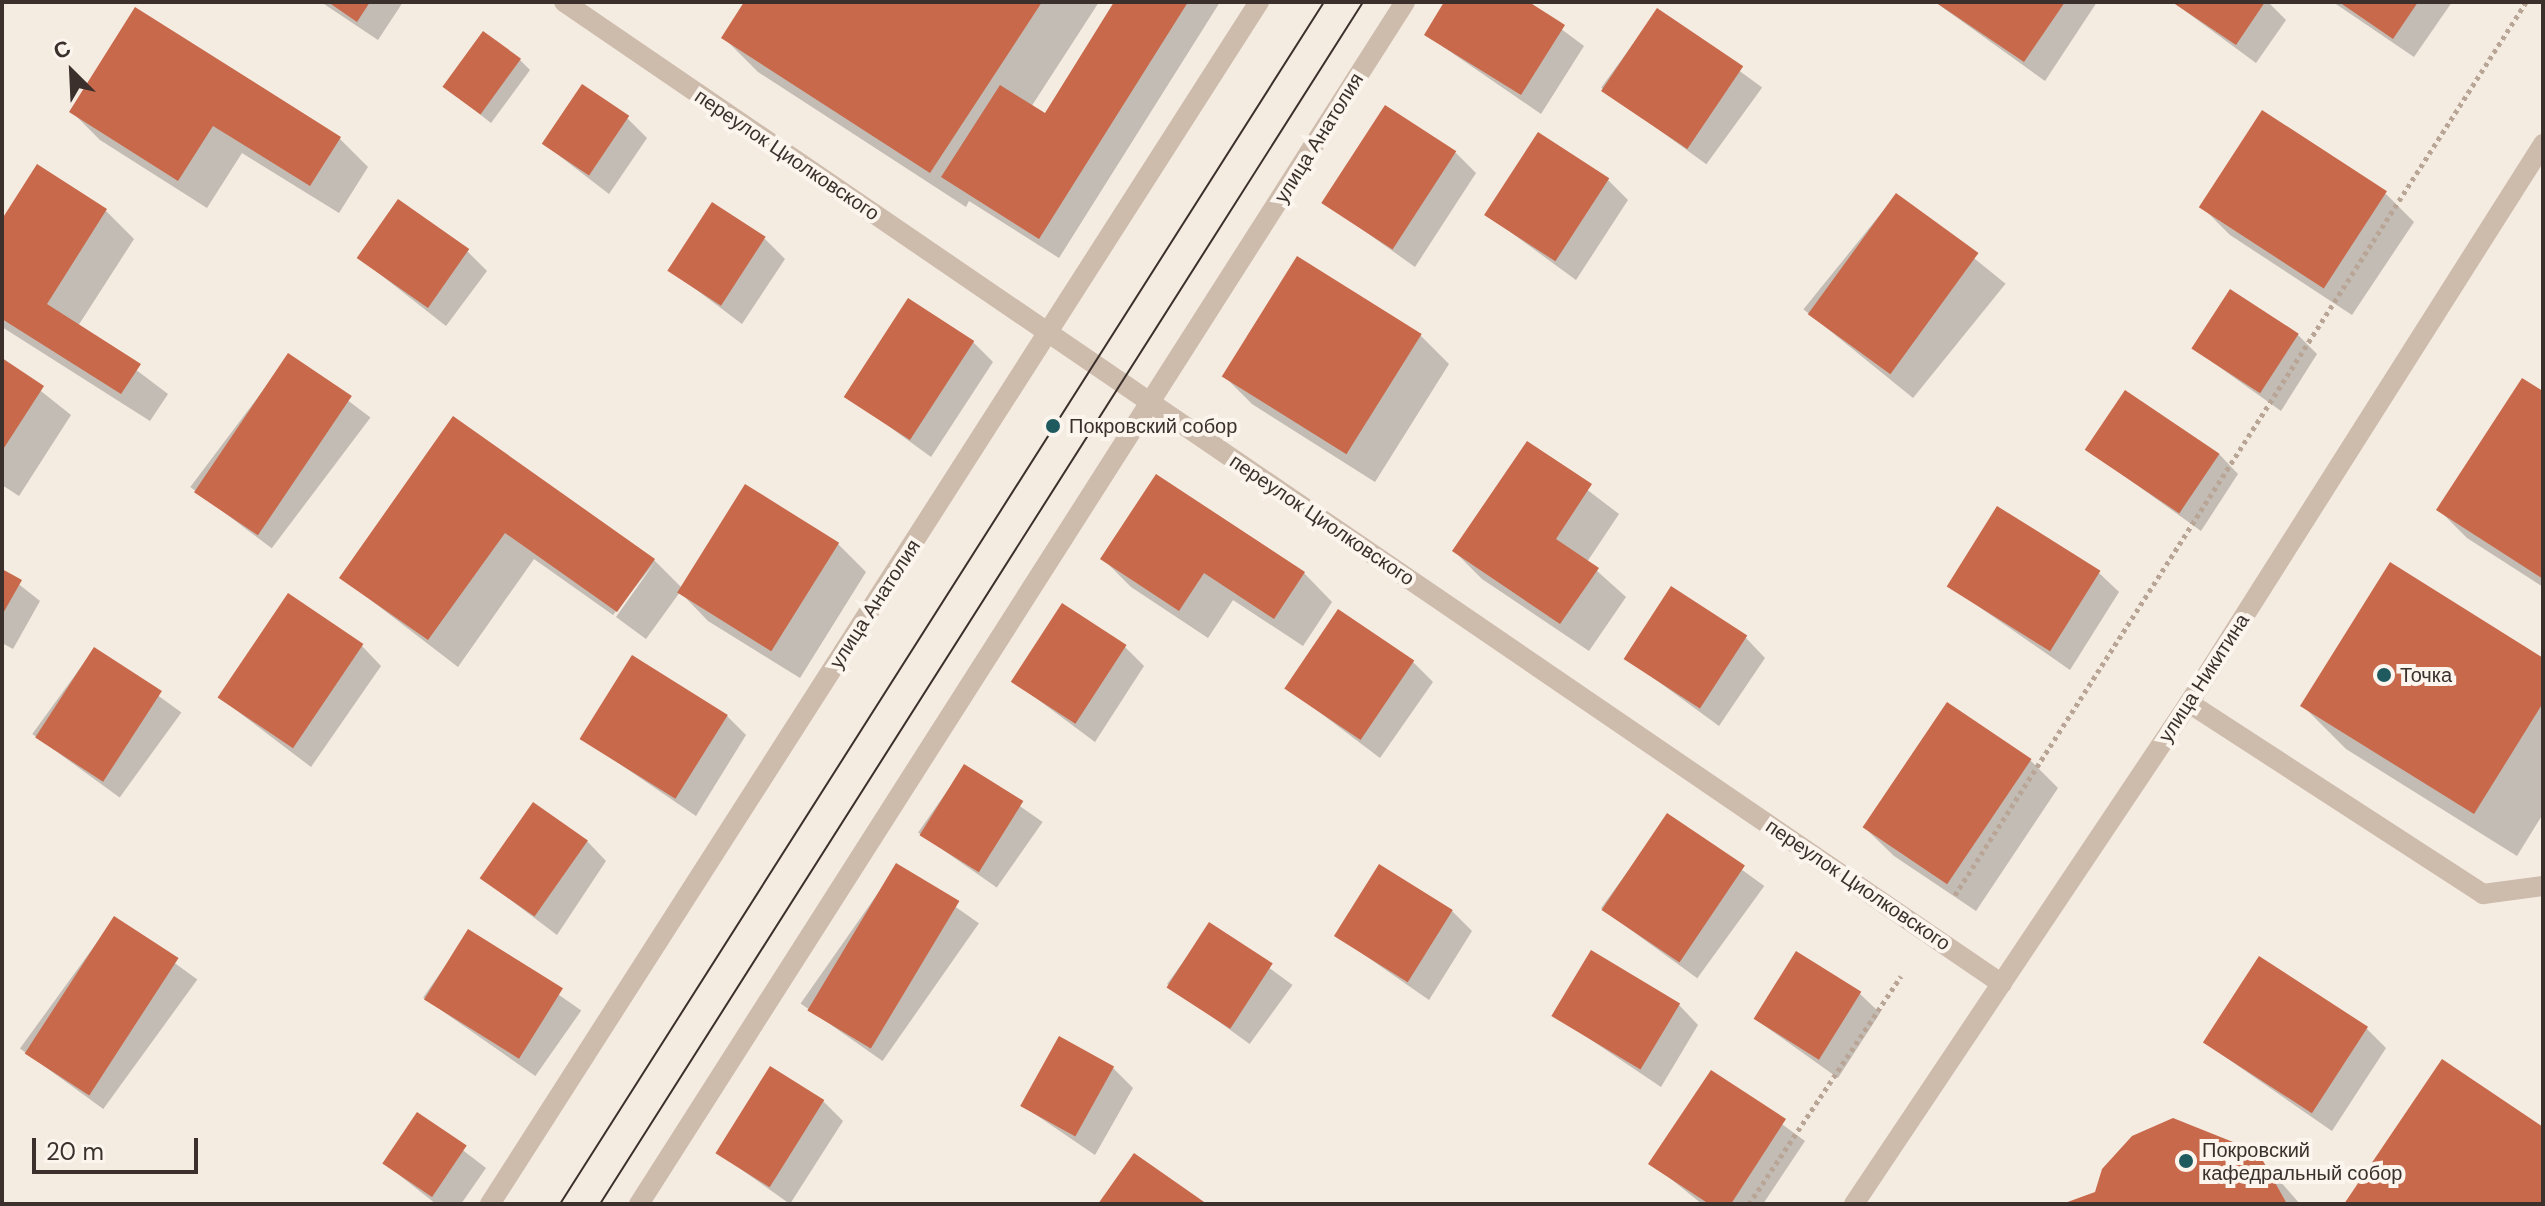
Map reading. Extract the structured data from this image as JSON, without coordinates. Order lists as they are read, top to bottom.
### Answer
{
  "streets": {
    "street": ["улица Анатолия", "переулок Циолковского", "улица Никитина"]
  },
  "crossings": [
    ["улица Анатолия", "переулок Циолковского"],
    ["переулок Циолковского", "улица Никитина"]
  ],
  "places": ["Покровский собор", "Точка", "Покровский кафедральный собор"],
  "scale_bar": "20 m",
  "north": "top left"
}
